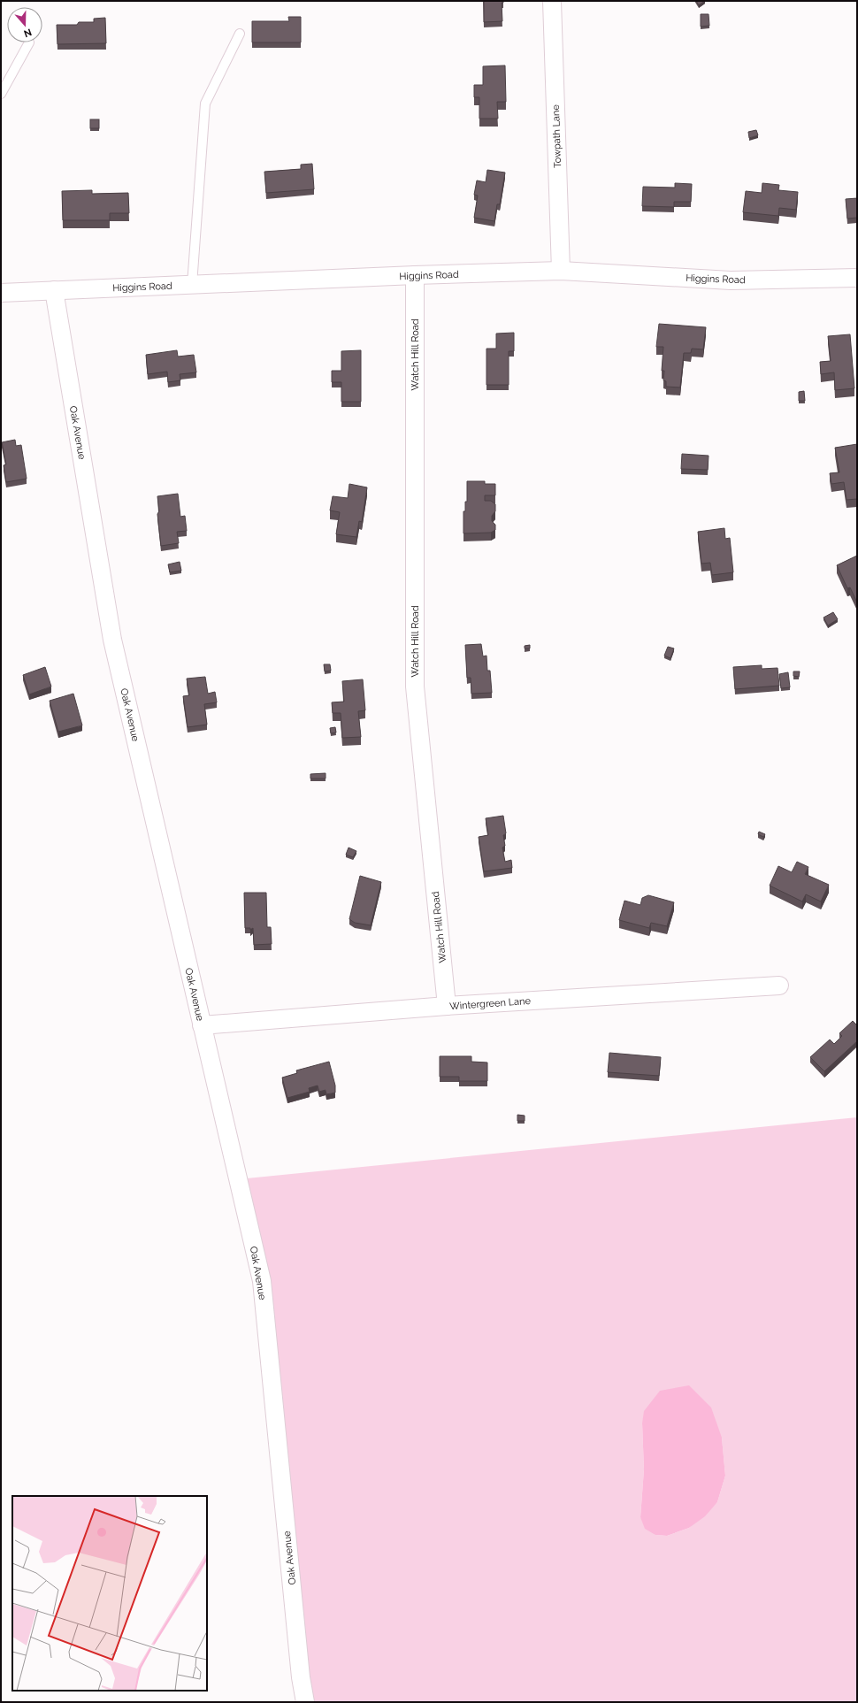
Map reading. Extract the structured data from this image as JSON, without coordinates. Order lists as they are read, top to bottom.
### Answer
{
  "streets": {
    "street": [
      "Towpath Lane",
      "Higgins Road",
      "Watch Hill Road",
      "Oak Avenue",
      "Wintergreen Lane"
    ]
  },
  "crossings": [
    ["Towpath Lane", "Higgins Road"],
    ["Higgins Road", "Watch Hill Road"],
    ["Higgins Road", "Oak Avenue"],
    ["Watch Hill Road", "Wintergreen Lane"],
    ["Oak Avenue", "Wintergreen Lane"]
  ],
  "north": "bottom"
}
